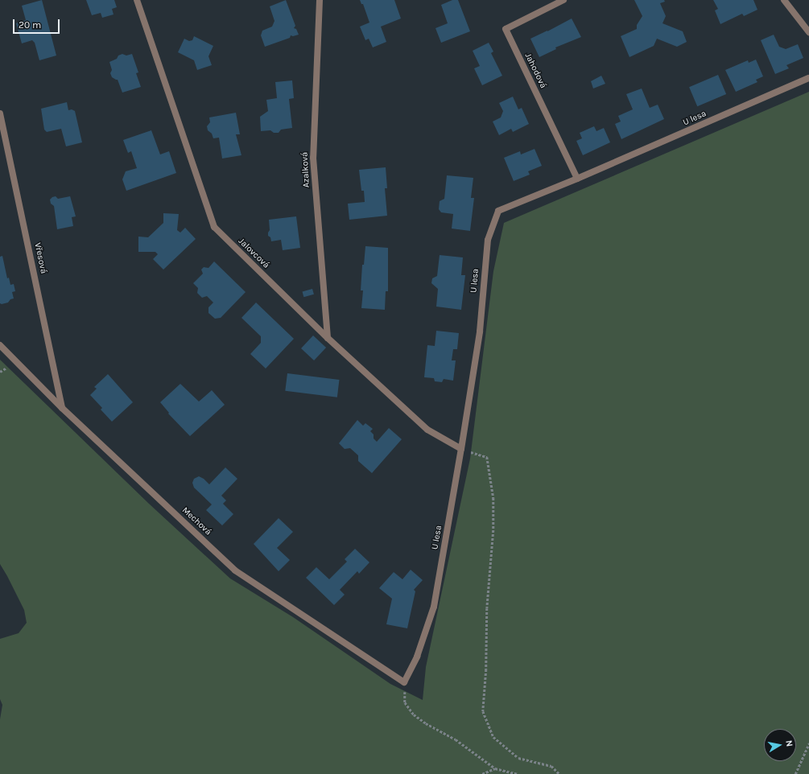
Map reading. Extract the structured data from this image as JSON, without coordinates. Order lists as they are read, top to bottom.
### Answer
{
  "streets": {
    "street": [
      "Jahodová",
      "U lesa",
      "Azalková",
      "Jalovcová",
      "Vřesová",
      "Mechová"
    ]
  },
  "crossings": [
    ["Jahodová", "U lesa"],
    ["U lesa", "Jalovcová"],
    ["U lesa", "Mechová"],
    ["Azalková", "Jalovcová"],
    ["Vřesová", "Mechová"]
  ],
  "scale_bar": "20 m",
  "north": "right"
}
